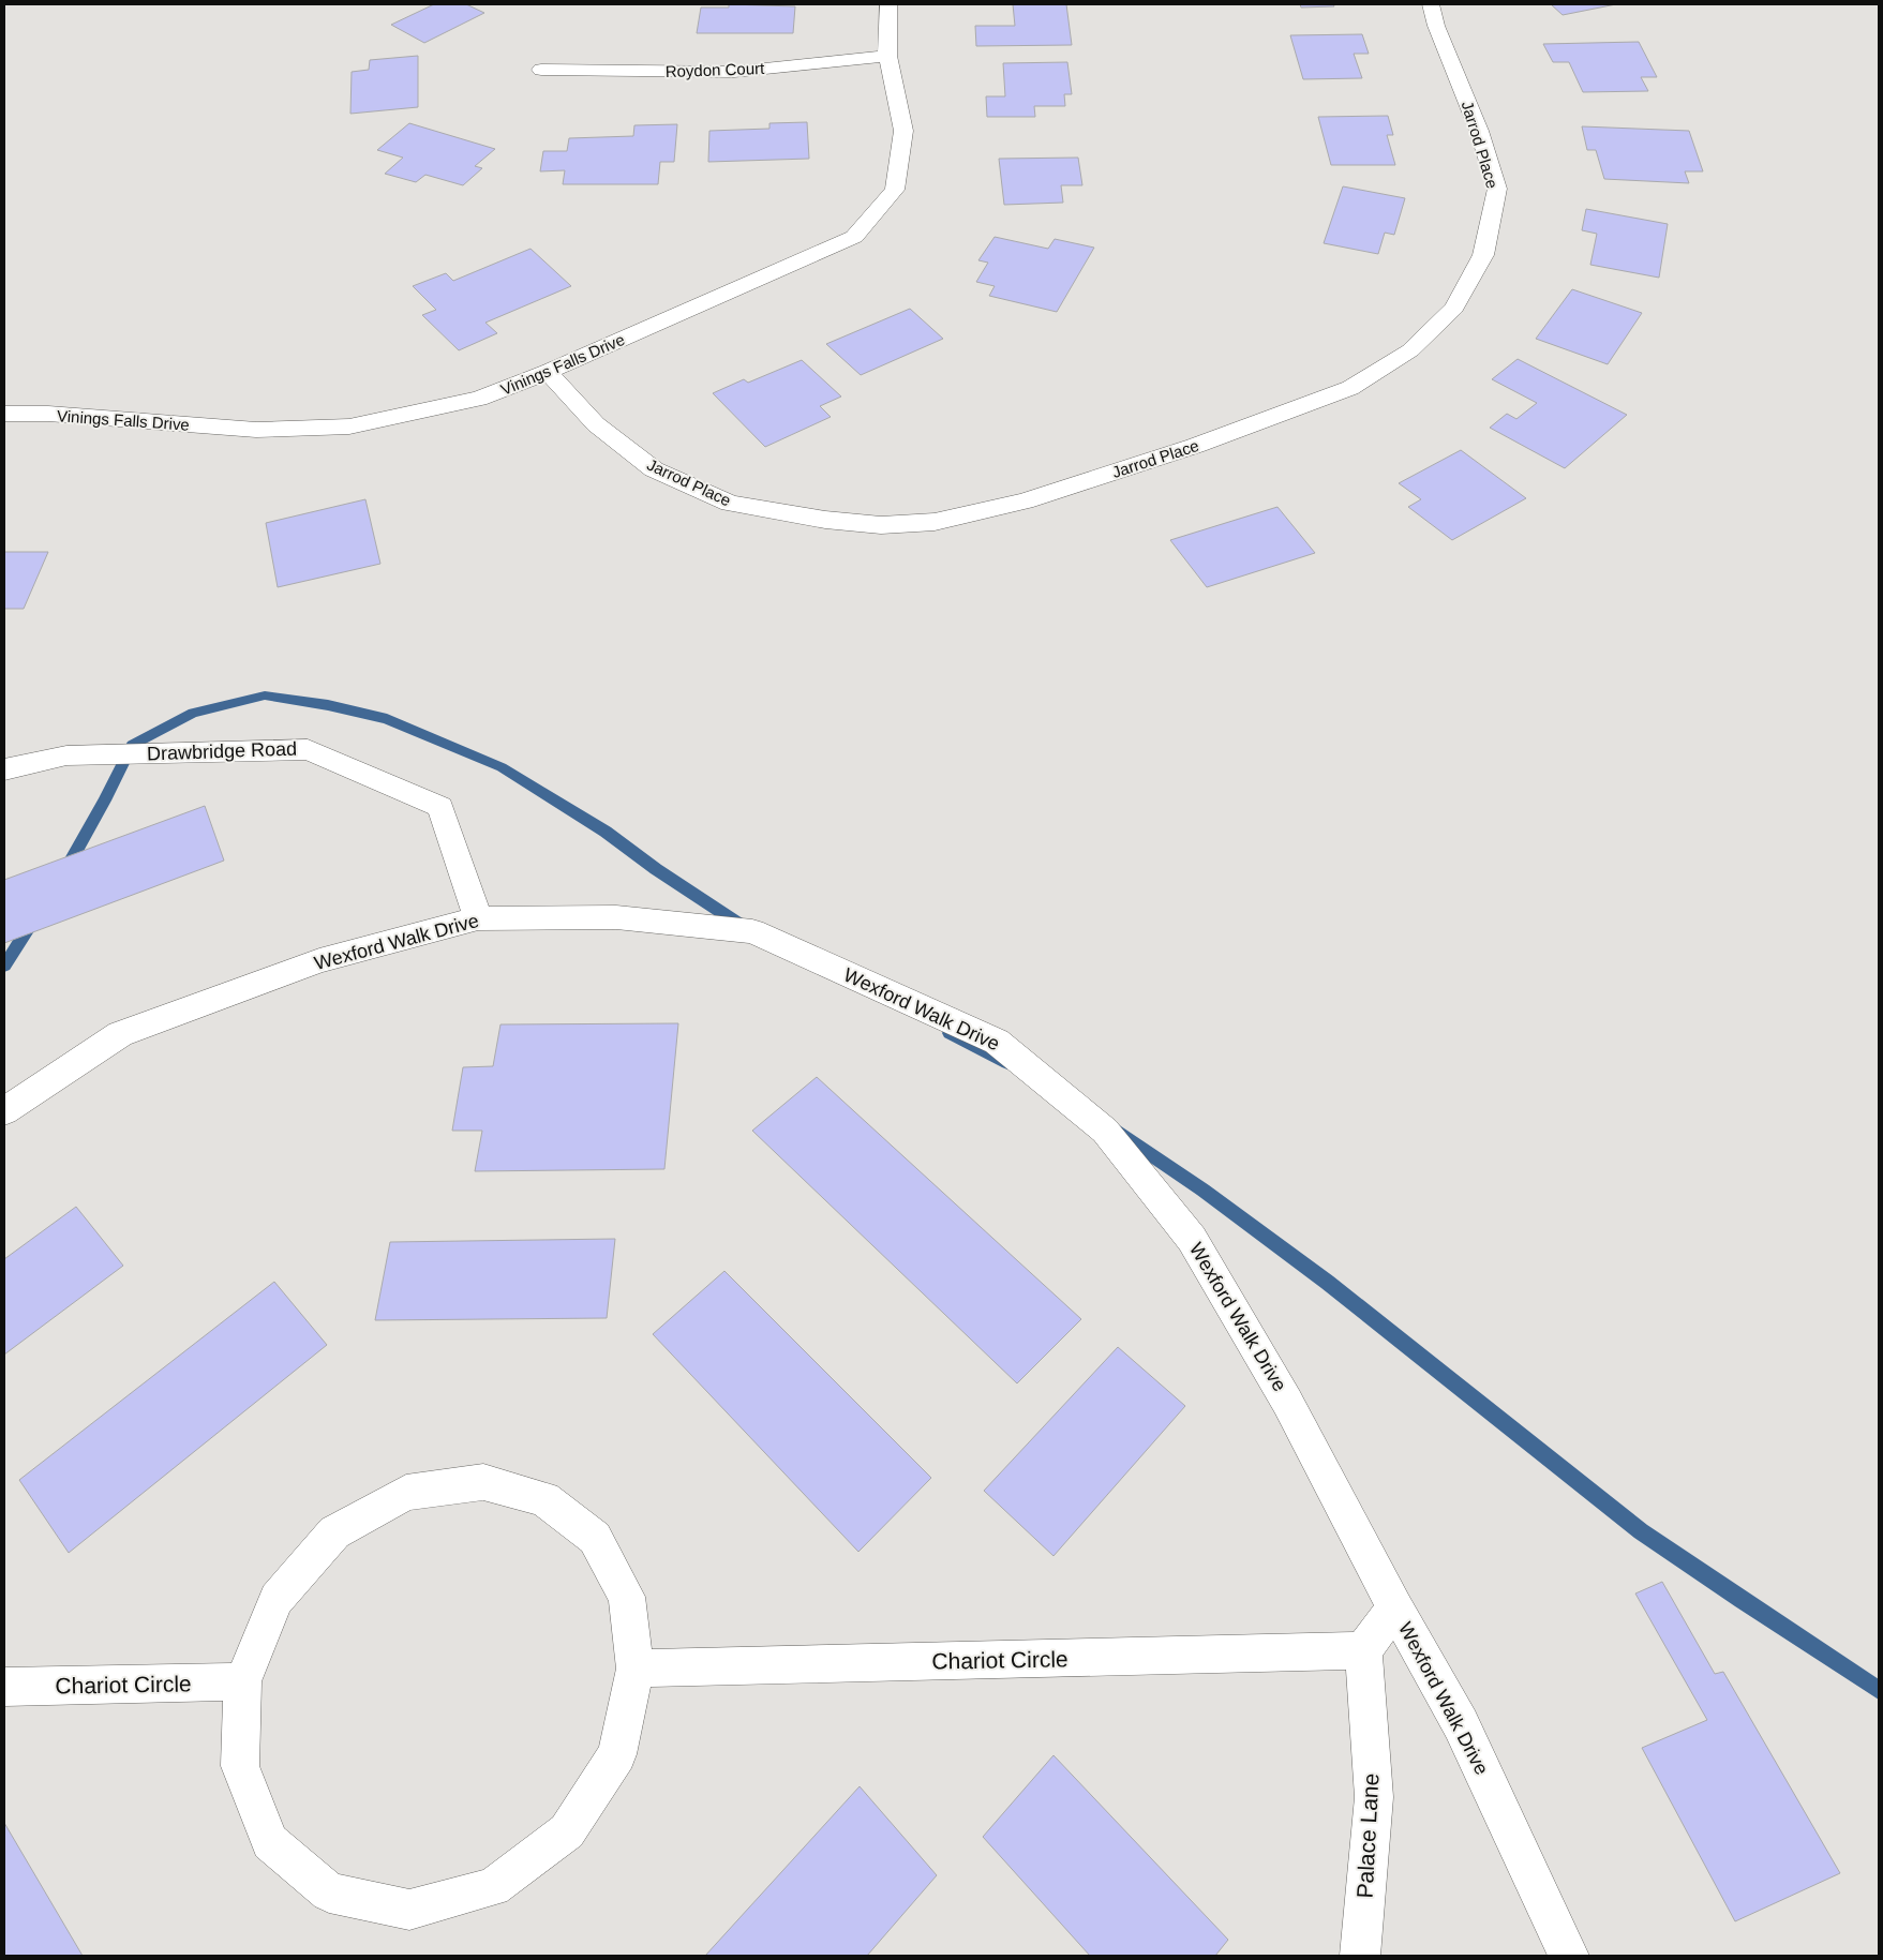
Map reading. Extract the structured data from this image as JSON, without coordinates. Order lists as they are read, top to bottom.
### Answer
{
  "streets": {
    "street": [
      "Roydon Court",
      "Jarrod Place",
      "Vinings Falls Drive",
      "Drawbridge Road",
      "Wexford Walk Drive",
      "Chariot Circle",
      "Palace Lane"
    ]
  },
  "crossings": [
    ["Roydon Court", "Vinings Falls Drive"],
    ["Jarrod Place", "Vinings Falls Drive"],
    ["Drawbridge Road", "Wexford Walk Drive"],
    ["Chariot Circle", "Palace Lane"]
  ]
}
